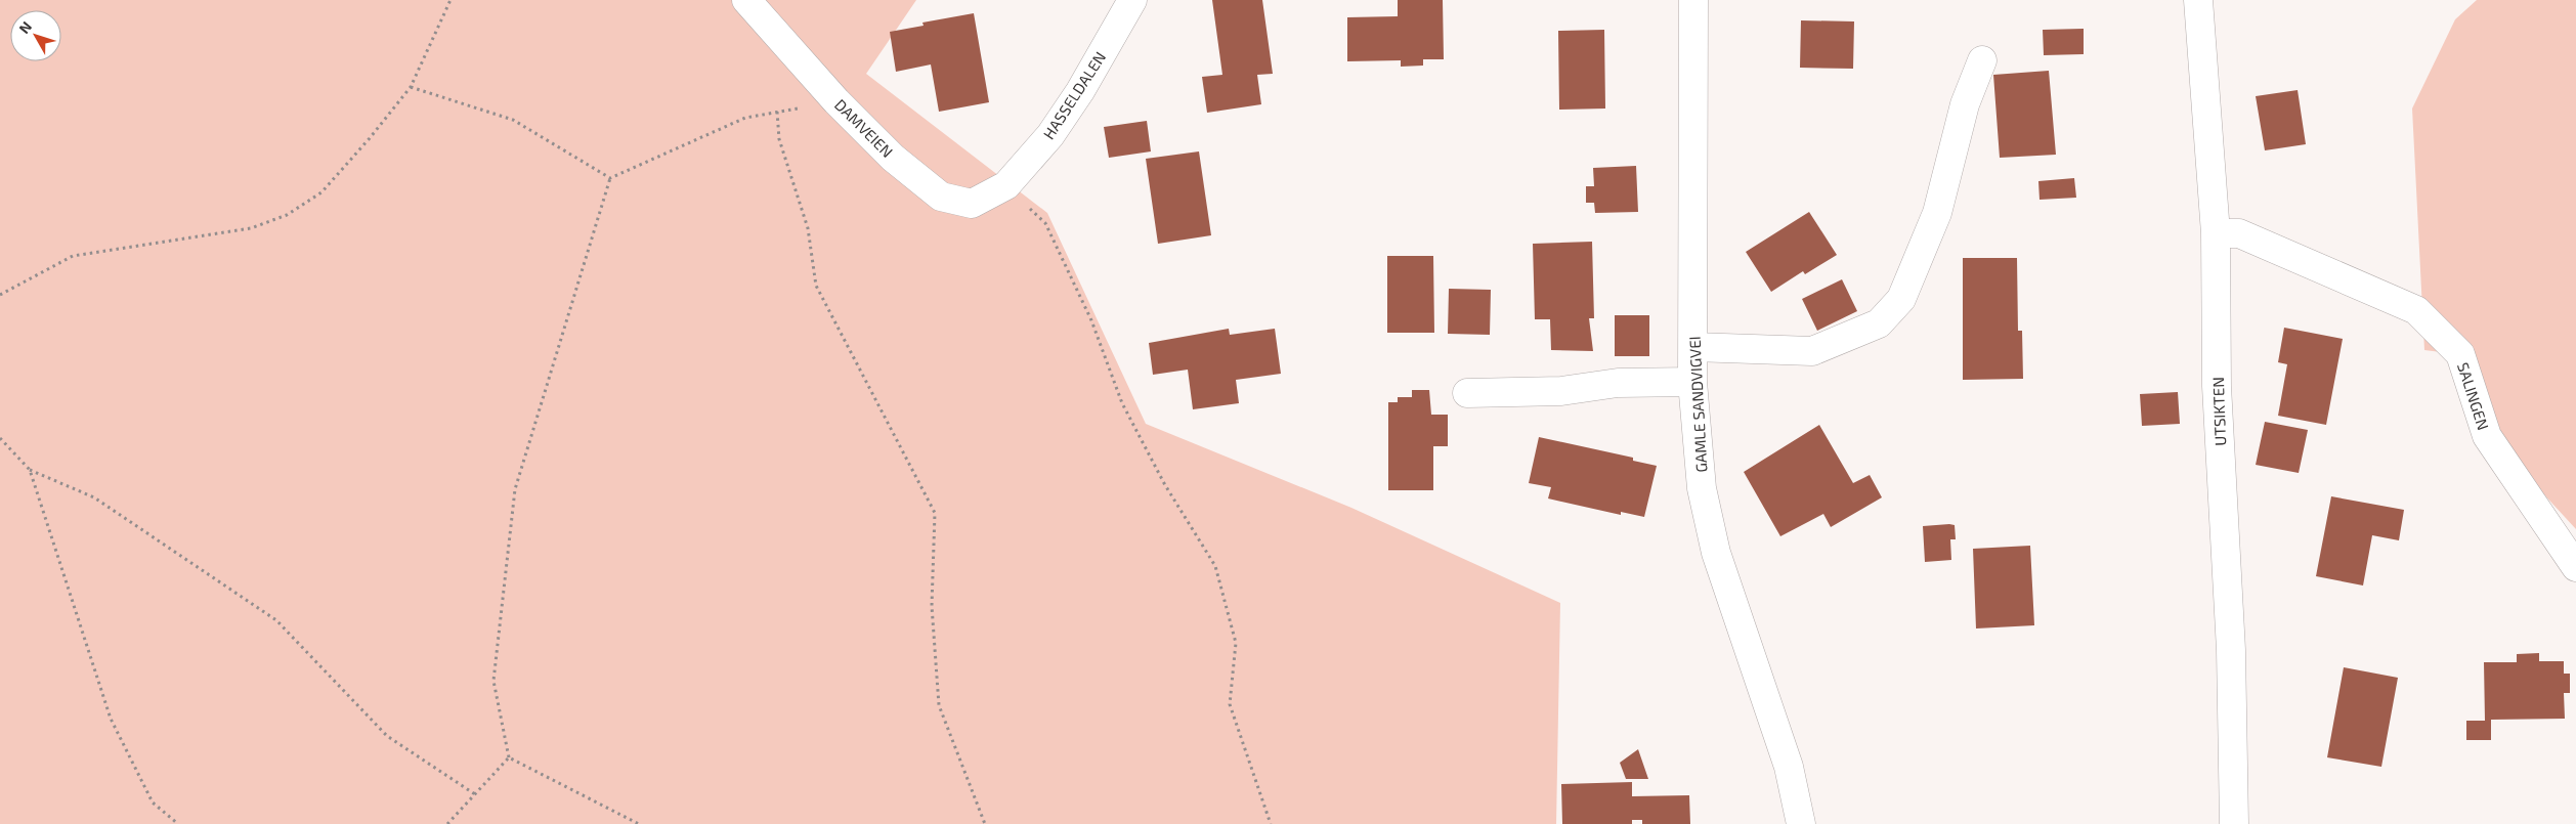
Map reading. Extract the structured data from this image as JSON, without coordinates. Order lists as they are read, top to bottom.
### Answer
{
  "streets": {
    "street": [
      "HASSELDALEN",
      "DAMVEIEN",
      "SALINGEN",
      "GAMLE SANDVIGVEI",
      "UTSIKTEN"
    ]
  },
  "crossings": [
    ["HASSELDALEN", "DAMVEIEN"],
    ["SALINGEN", "UTSIKTEN"]
  ],
  "north": "top left"
}
